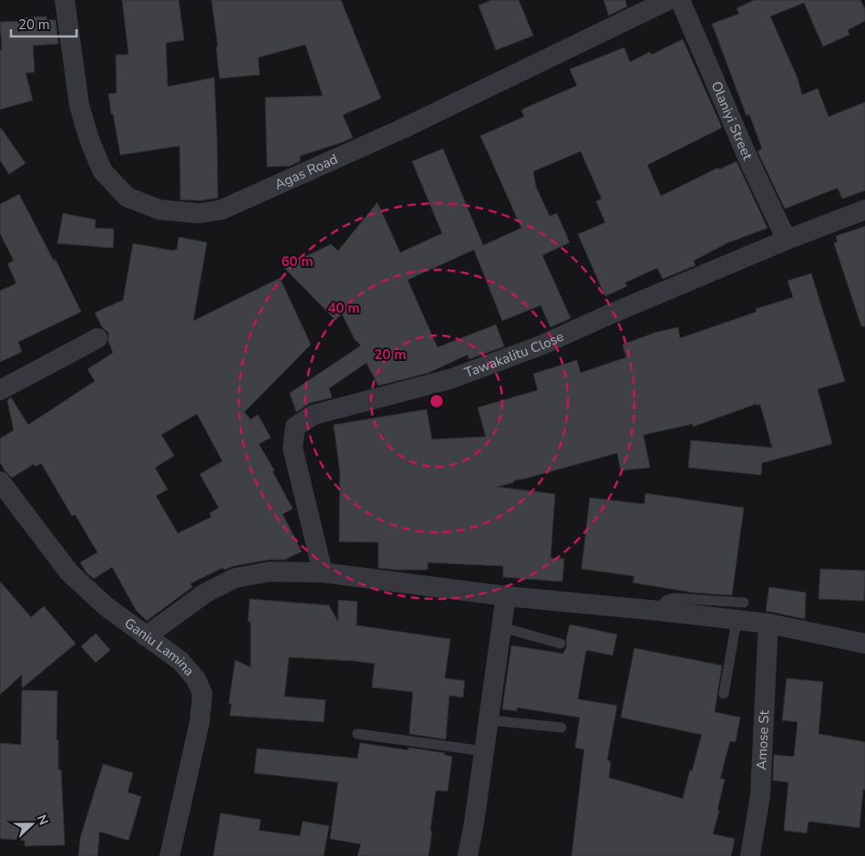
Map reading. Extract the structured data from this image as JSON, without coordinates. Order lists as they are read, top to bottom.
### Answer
{
  "streets": {
    "street": [
      "Olaniyi Street",
      "Agas Road",
      "Tawakalitu Close",
      "Ganiu Lamina",
      "Amose St"
    ]
  },
  "crossings": [
    ["Olaniyi Street", "Tawakalitu Close"]
  ],
  "scale_bar": "20 m",
  "north": "right",
  "rings": ["60 m", "40 m", "20 m"]
}
